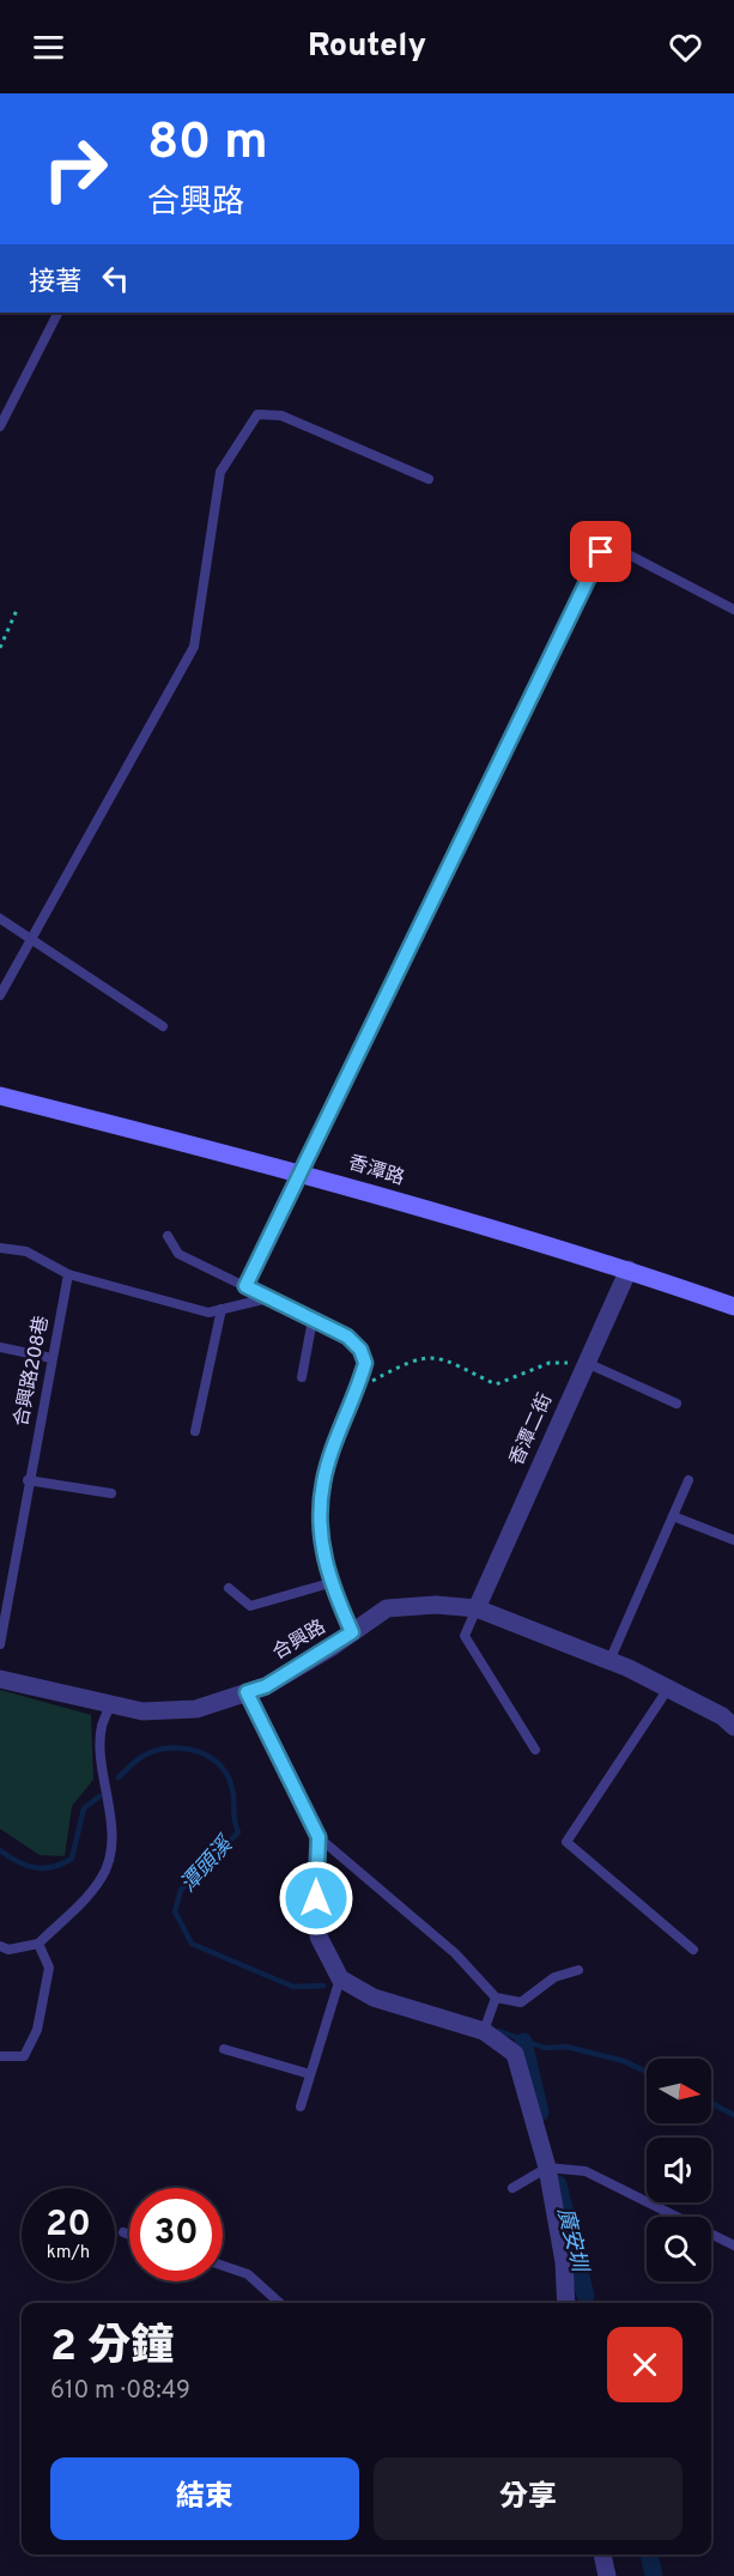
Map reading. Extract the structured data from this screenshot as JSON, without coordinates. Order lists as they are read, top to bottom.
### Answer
{
  "streets": {
    "street": ["香潭路", "香潭二街", "合興路"],
    "lane": ["合興路208巷"]
  },
  "crossings": [
    ["香潭路", "香潭二街"],
    ["香潭二街", "合興路"]
  ],
  "water": ["潭頭溪", "廣安圳"],
  "north": "right",
  "page": {
    "header": "Routely",
    "turn": ["80 m", "合興路"],
    "then": "接著",
    "speed": "20 km/h",
    "limit": "30",
    "heading": ["2 分鐘", "610 m · 08:49"],
    "buttons": ["結束", "分享"]
  }
}
